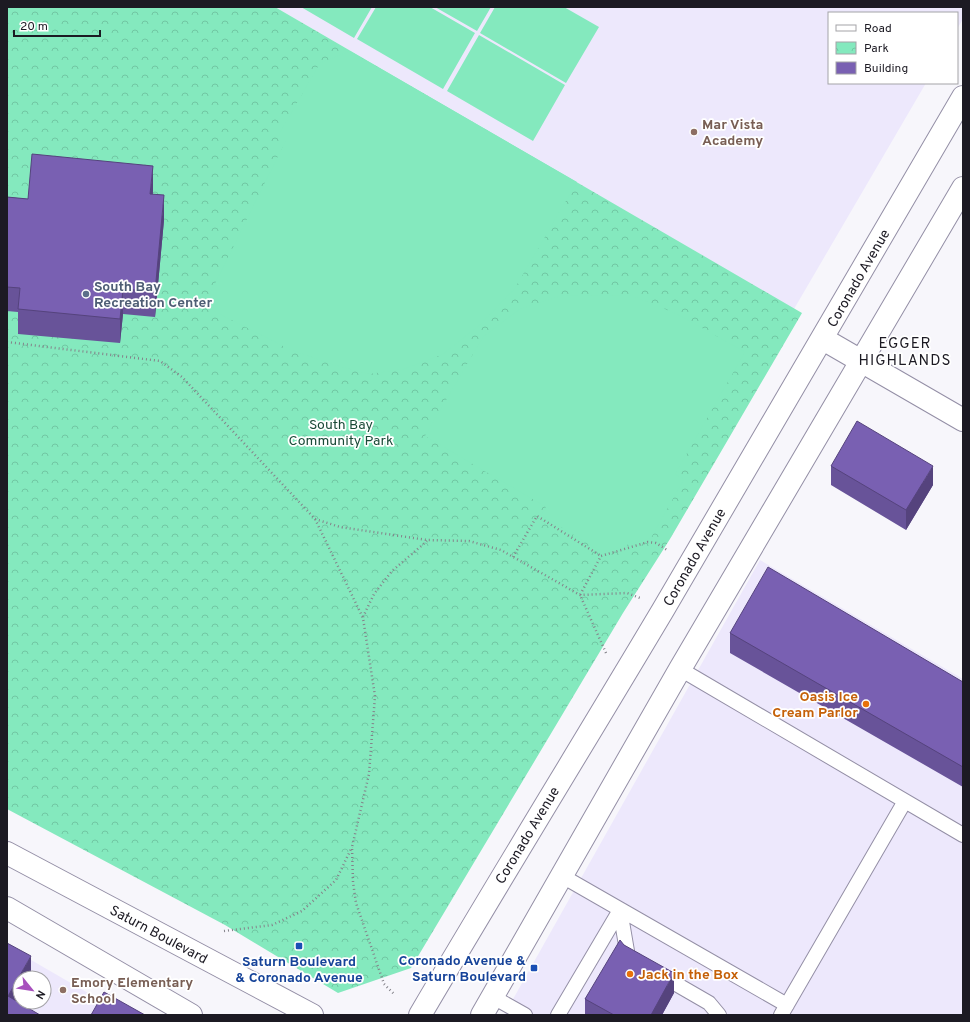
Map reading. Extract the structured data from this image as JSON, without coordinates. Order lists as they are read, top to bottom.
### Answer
{
  "streets": {
    "main road": ["Coronado Avenue", "Saturn Boulevard"]
  },
  "districts": ["EGGER HIGHLANDS"],
  "parks": ["South Bay Community Park"],
  "places": {
    "other": [
      "Mar Vista Academy",
      "South Bay Recreation Center",
      "Oasis Ice Cream Parlor",
      "Jack in the Box",
      "Emory Elementary School"
    ],
    "transit": ["Saturn Boulevard & Coronado Avenue", "Coronado Avenue & Saturn Boulevard"]
  },
  "legend": ["Road", "Park", "Building"],
  "scale_bar": "20 m",
  "north": "bottom right"
}
